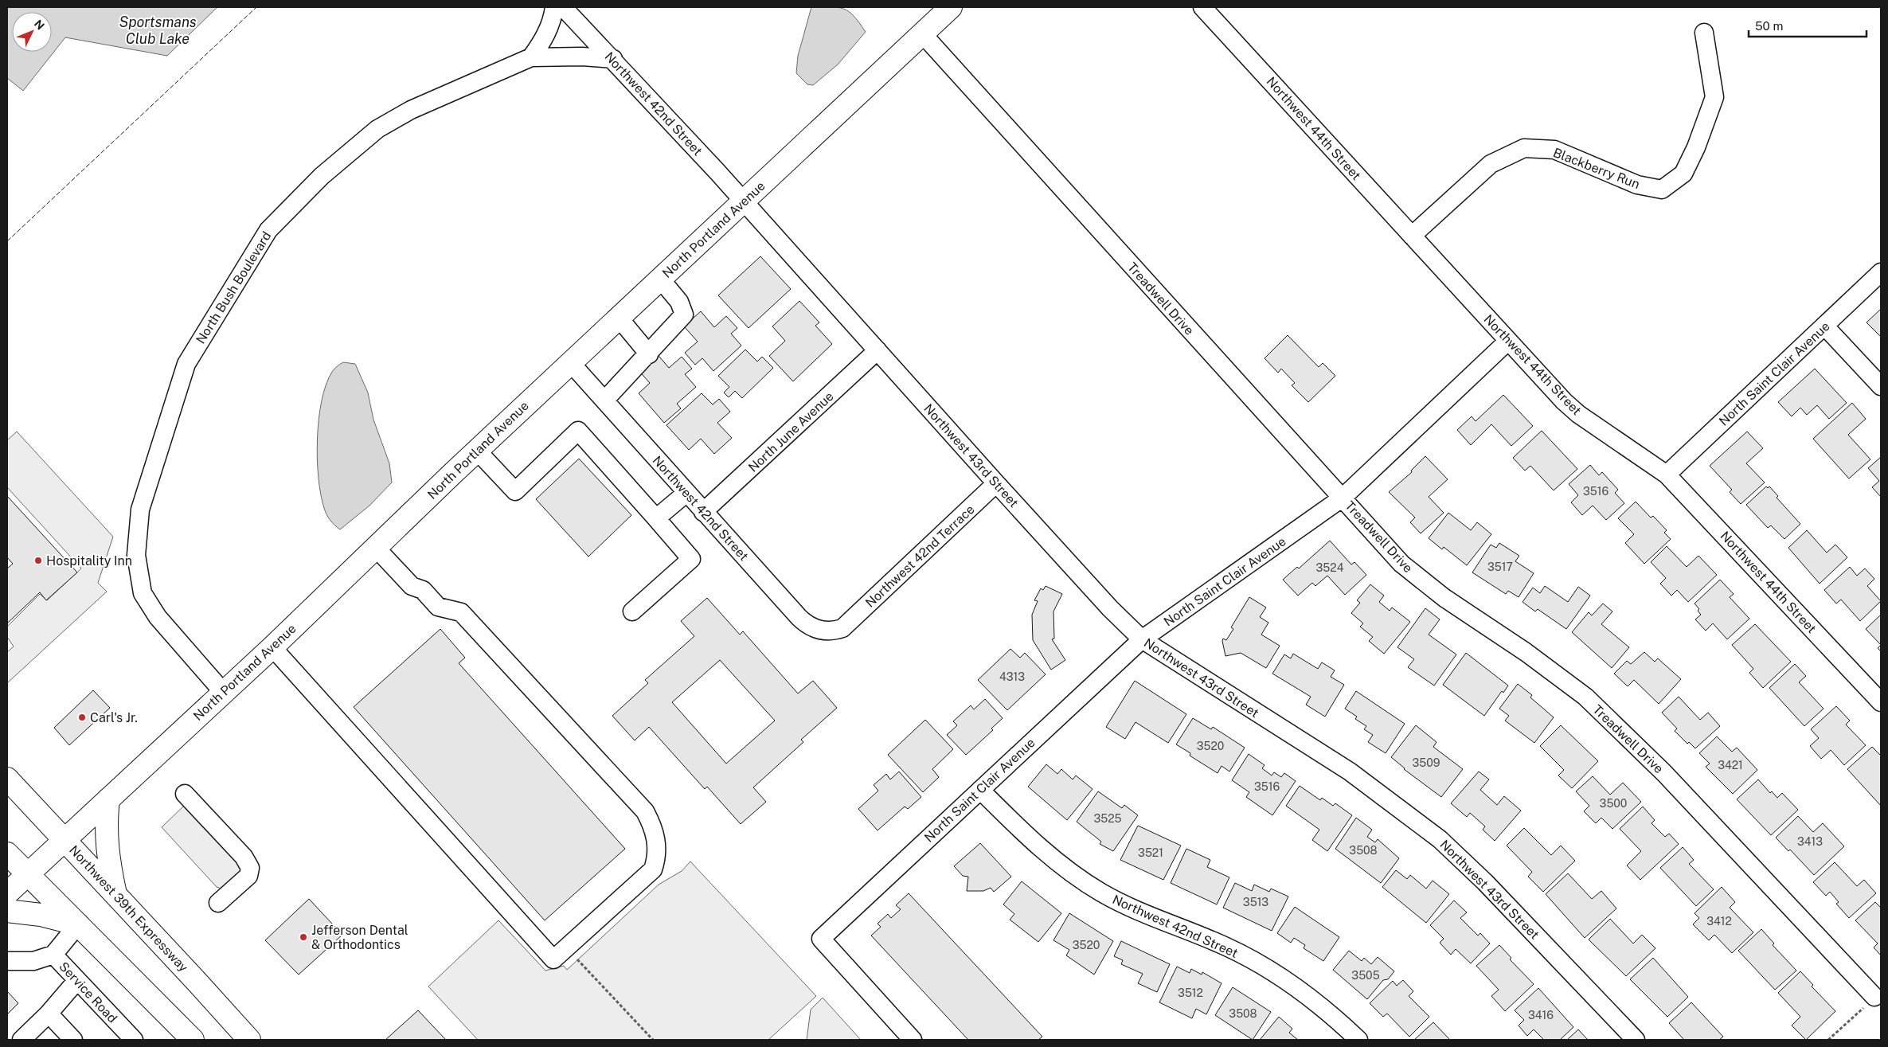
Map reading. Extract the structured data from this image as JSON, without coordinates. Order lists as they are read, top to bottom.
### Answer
{
  "streets": {
    "main road": ["North Portland Avenue", "Northwest 39th Expressway"],
    "street": [
      "Northwest 42nd Street",
      "Northwest 44th Street",
      "Blackberry Run",
      "North Bush Boulevard",
      "Treadwell Drive",
      "North Saint Clair Avenue",
      "North June Avenue",
      "Northwest 43rd Street",
      "Northwest 42nd Terrace",
      "Service Road"
    ]
  },
  "crossings": [
    ["Northwest 42nd Street", "North Portland Avenue"],
    ["Northwest 42nd Street", "North Bush Boulevard"],
    ["Northwest 42nd Street", "North Saint Clair Avenue"],
    ["Northwest 42nd Street", "North June Avenue"],
    ["Northwest 42nd Street", "Northwest 43rd Street"],
    ["Northwest 42nd Street", "Northwest 42nd Terrace"],
    ["Northwest 44th Street", "Blackberry Run"],
    ["Northwest 44th Street", "North Saint Clair Avenue"],
    ["North Portland Avenue", "North Bush Boulevard"],
    ["North Portland Avenue", "Treadwell Drive"],
    ["North Portland Avenue", "Northwest 43rd Street"],
    ["North Portland Avenue", "Northwest 39th Expressway"],
    ["Treadwell Drive", "North Saint Clair Avenue"],
    ["North Saint Clair Avenue", "Northwest 43rd Street"],
    ["North June Avenue", "Northwest 43rd Street"],
    ["Northwest 43rd Street", "Northwest 42nd Terrace"]
  ],
  "water": ["Sportsmans Club Lake"],
  "places": ["Hospitality Inn", "Carl's Jr.", "Jefferson Dental & Orthodontics"],
  "house_numbers": [
    "3516",
    "3517",
    "3524",
    "4313",
    "3520",
    "3509",
    "3421",
    "3516",
    "3500",
    "3525",
    "3413",
    "3508",
    "3521",
    "3513",
    "3412",
    "3520",
    "3505",
    "3512",
    "3508",
    "3416"
  ],
  "scale_bar": "50 m",
  "north": "top right"
}
